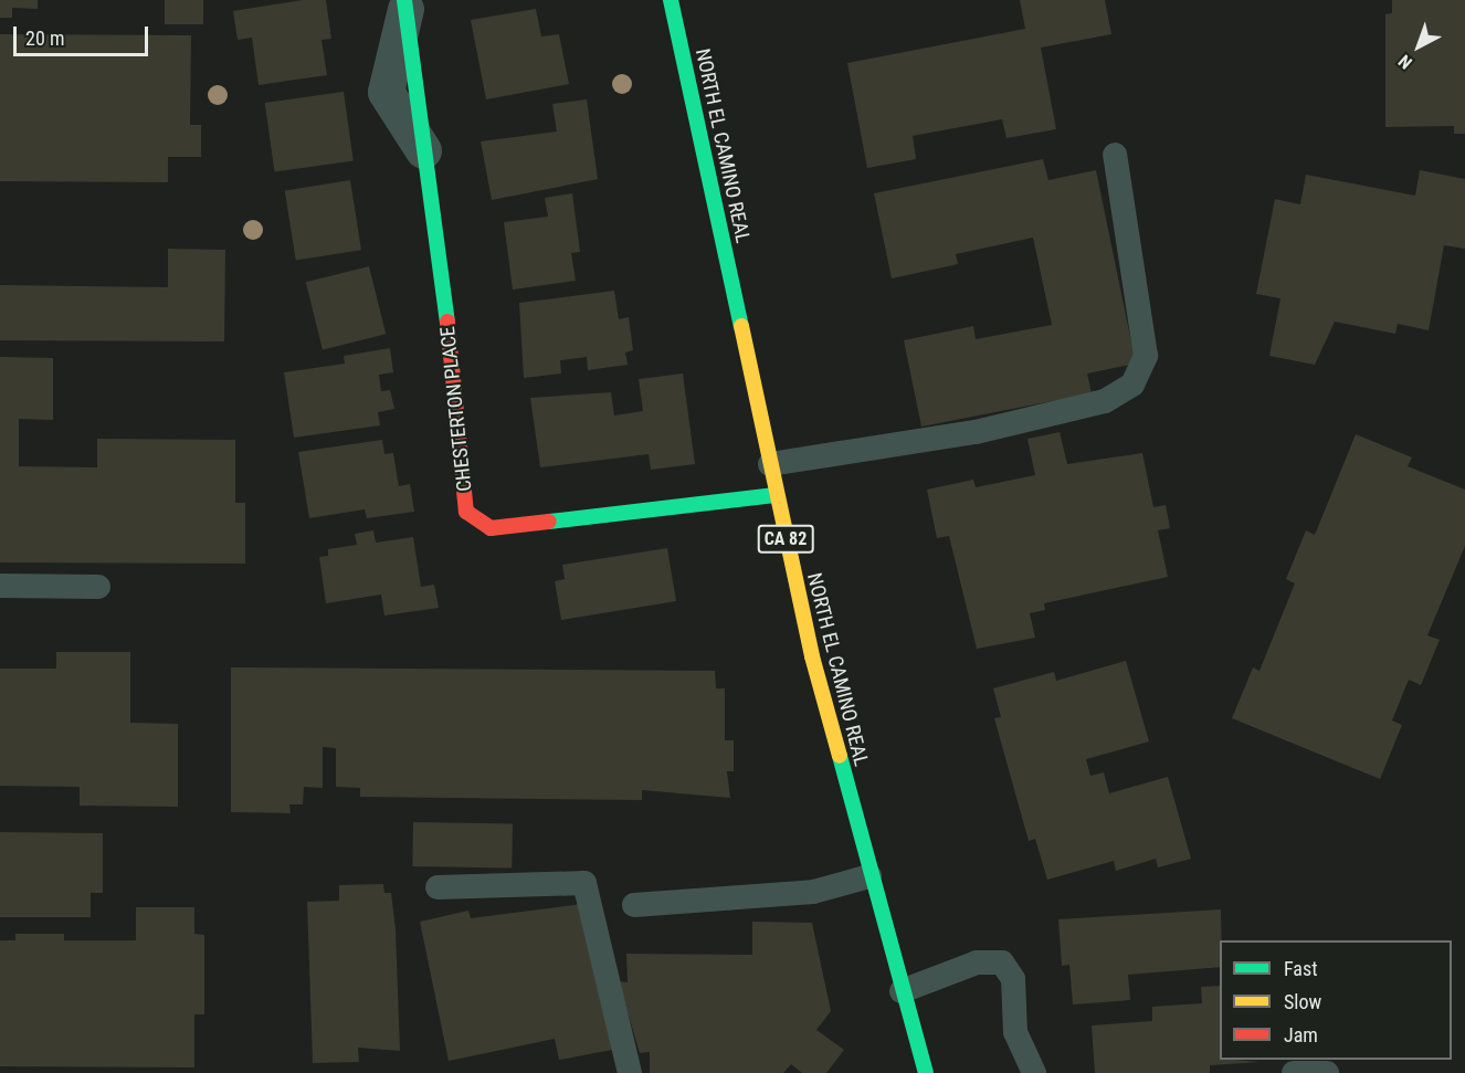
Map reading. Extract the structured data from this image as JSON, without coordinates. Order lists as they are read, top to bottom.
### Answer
{
  "streets": {
    "main road": ["NORTH EL CAMINO REAL", "CHESTERTON PLACE", "CA 82"]
  },
  "crossings": [
    ["NORTH EL CAMINO REAL", "CHESTERTON PLACE"]
  ],
  "legend": ["Fast", "Slow", "Jam"],
  "scale_bar": "20 m",
  "north": "bottom left"
}
